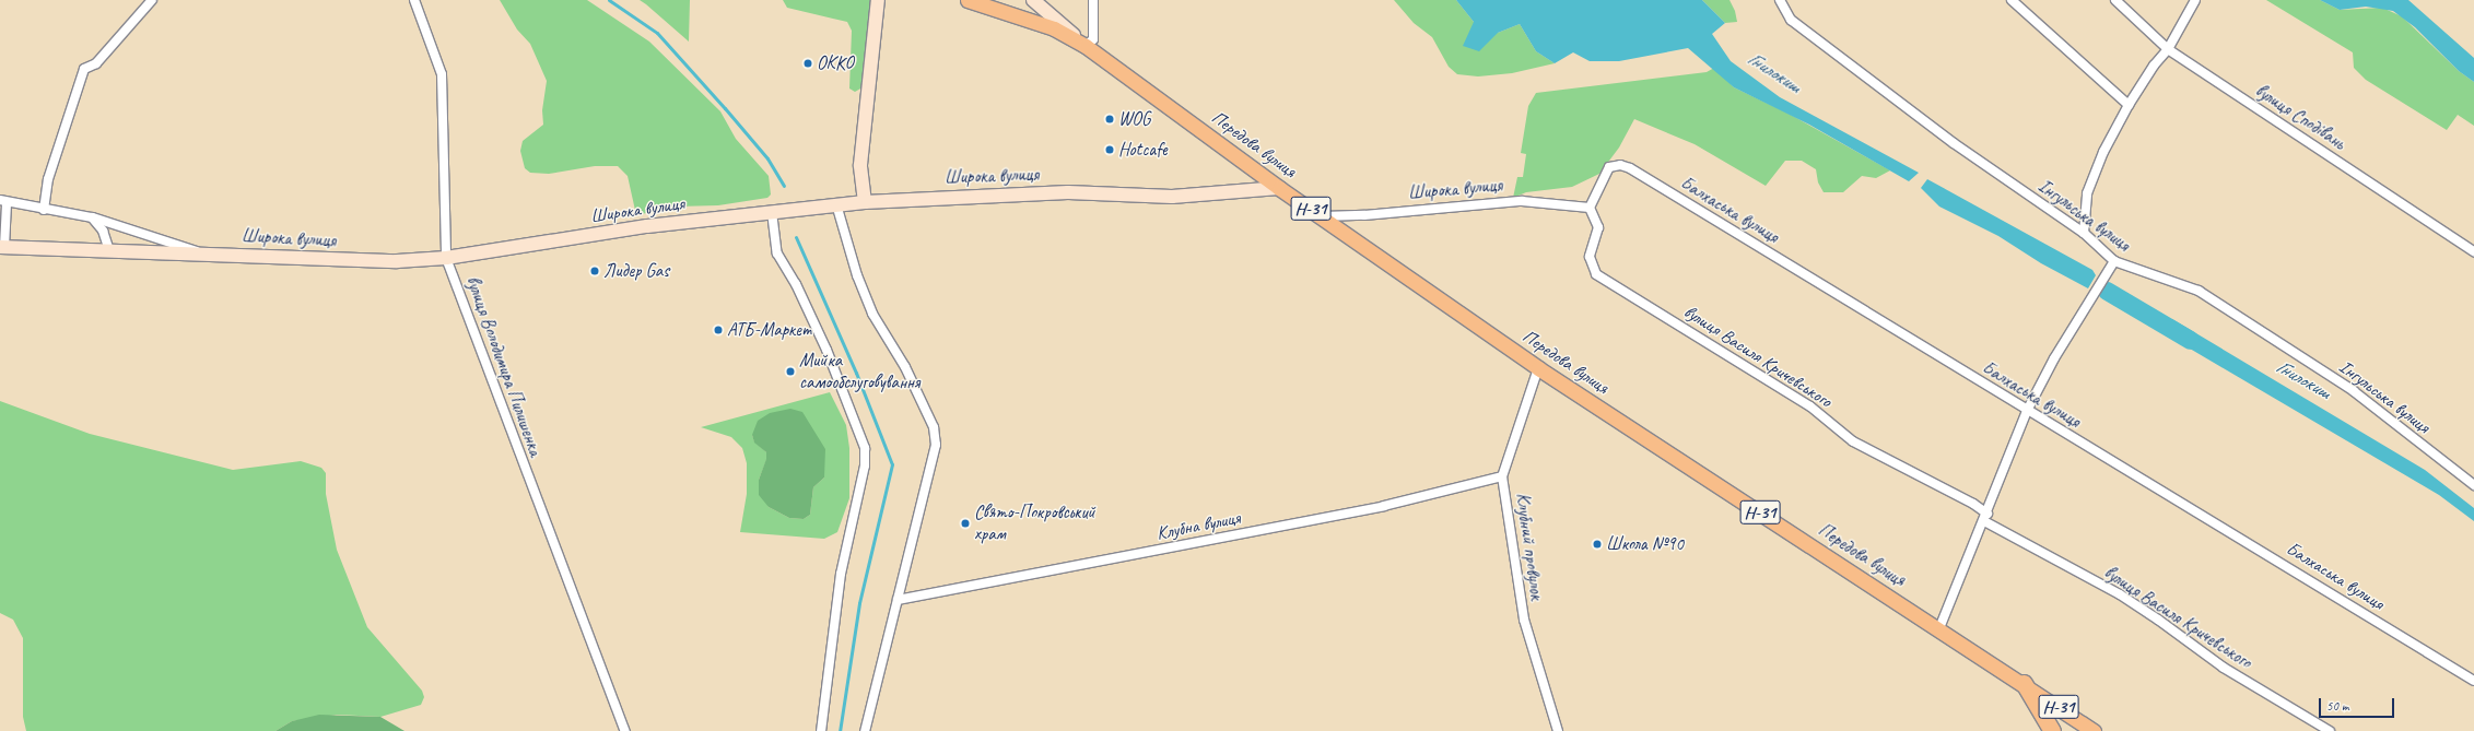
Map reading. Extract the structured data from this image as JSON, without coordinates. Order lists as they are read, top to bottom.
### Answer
{
  "streets": {
    "main road": ["Передова вулиця", "Широка вулиця", "Н-31"],
    "street": [
      "вулиця Сподівань",
      "Балхаська вулиця",
      "Інгульська вулиця",
      "вулиця Василя Кричевського",
      "вулиця Володимира Пилишенка",
      "Клубна вулиця",
      "Клубний провулок"
    ]
  },
  "crossings": [
    ["Передова вулиця", "Широка вулиця"],
    ["Передова вулиця", "Н-31"],
    ["Передова вулиця", "Клубний провулок"],
    ["Широка вулиця", "Балхаська вулиця"],
    ["Широка вулиця", "вулиця Василя Кричевського"],
    ["Широка вулиця", "вулиця Володимира Пилишенка"],
    ["Балхаська вулиця", "вулиця Василя Кричевського"],
    ["Клубна вулиця", "Клубний провулок"]
  ],
  "water": ["Гнилокиш"],
  "places": [
    "ОККО",
    "WOG",
    "Hotcafe",
    "Лидер Gas",
    "АТБ-Маркет",
    "Мийка самообслуговування",
    "Свято-Покровський храм",
    "Школа №90"
  ],
  "scale_bar": "50 m"
}
